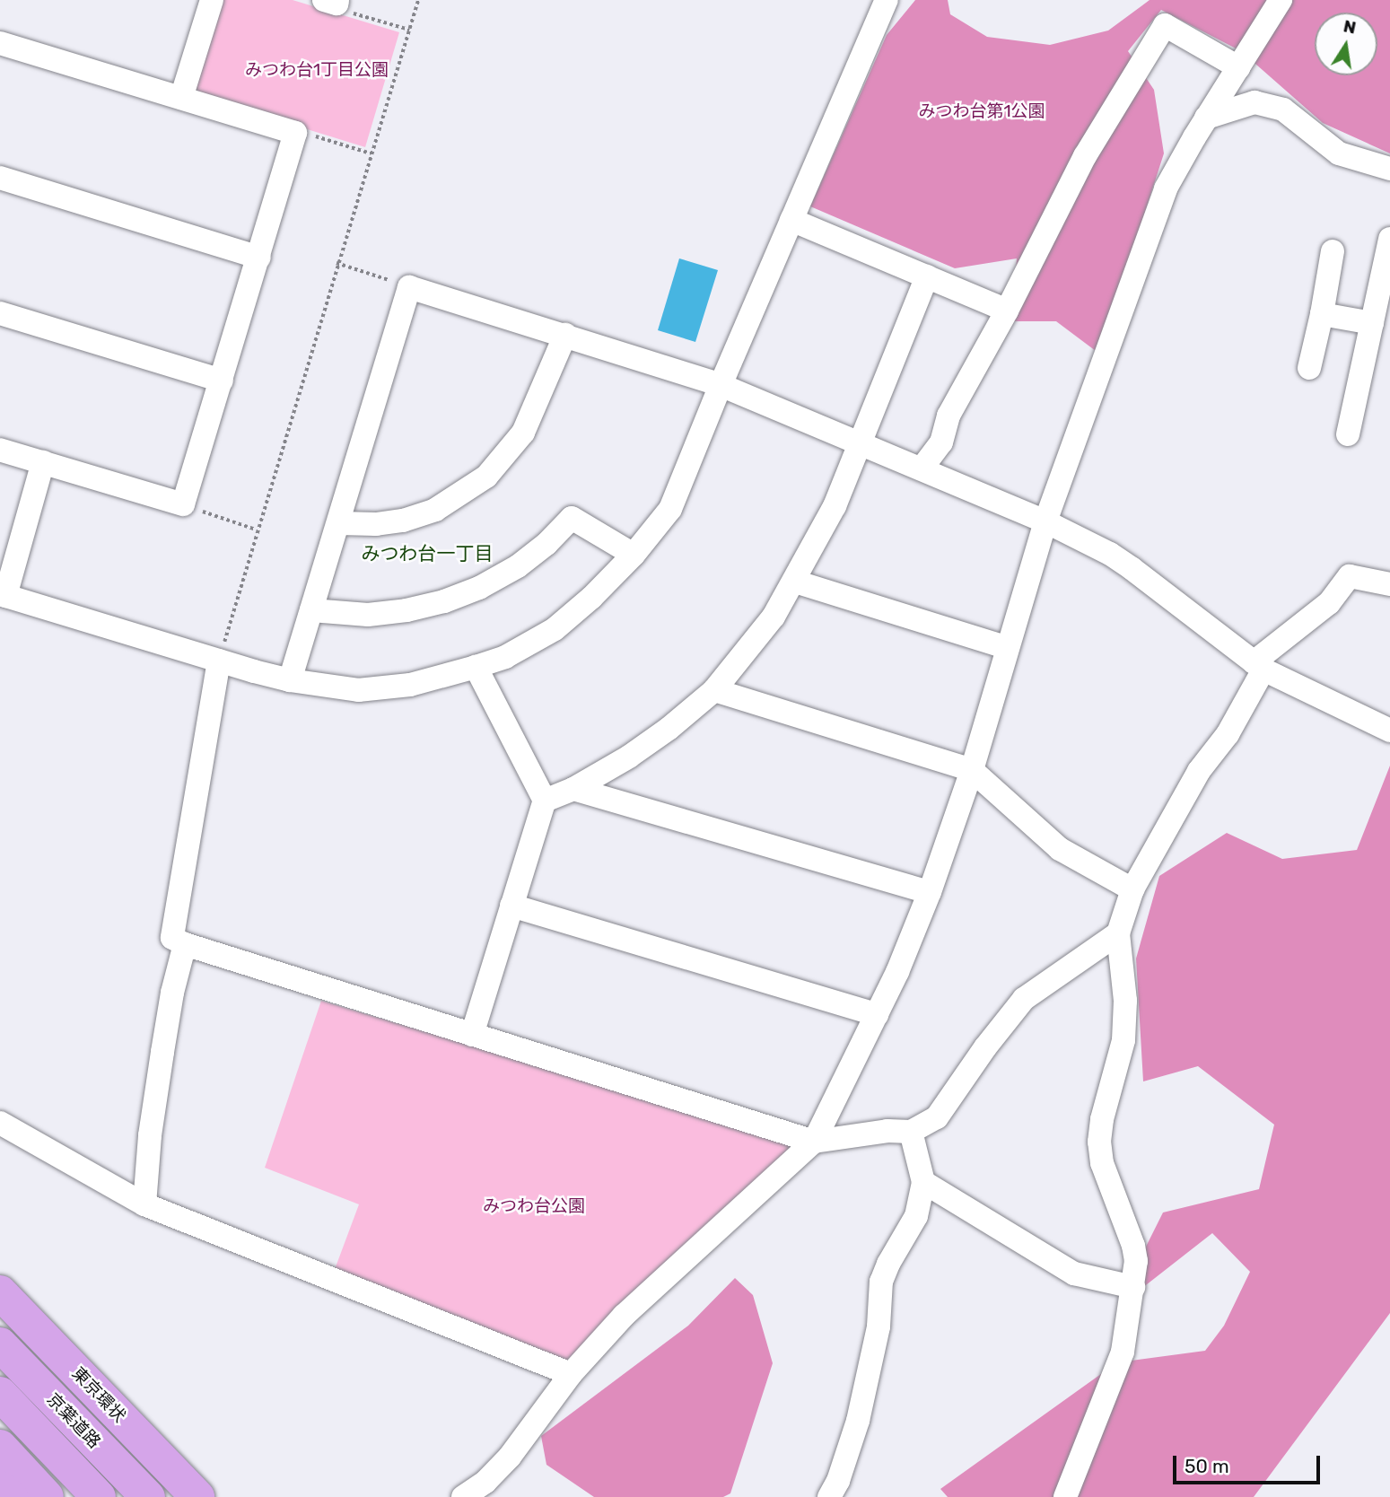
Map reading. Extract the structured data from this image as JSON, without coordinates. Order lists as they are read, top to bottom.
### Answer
{
  "streets": {
    "highway": ["東京環状", "京葉道路"]
  },
  "districts": ["みつわ台一丁目"],
  "parks": ["みつわ台1丁目公園", "みつわ台第1公園", "みつわ台公園"],
  "scale_bar": "50 m",
  "north": "top"
}
